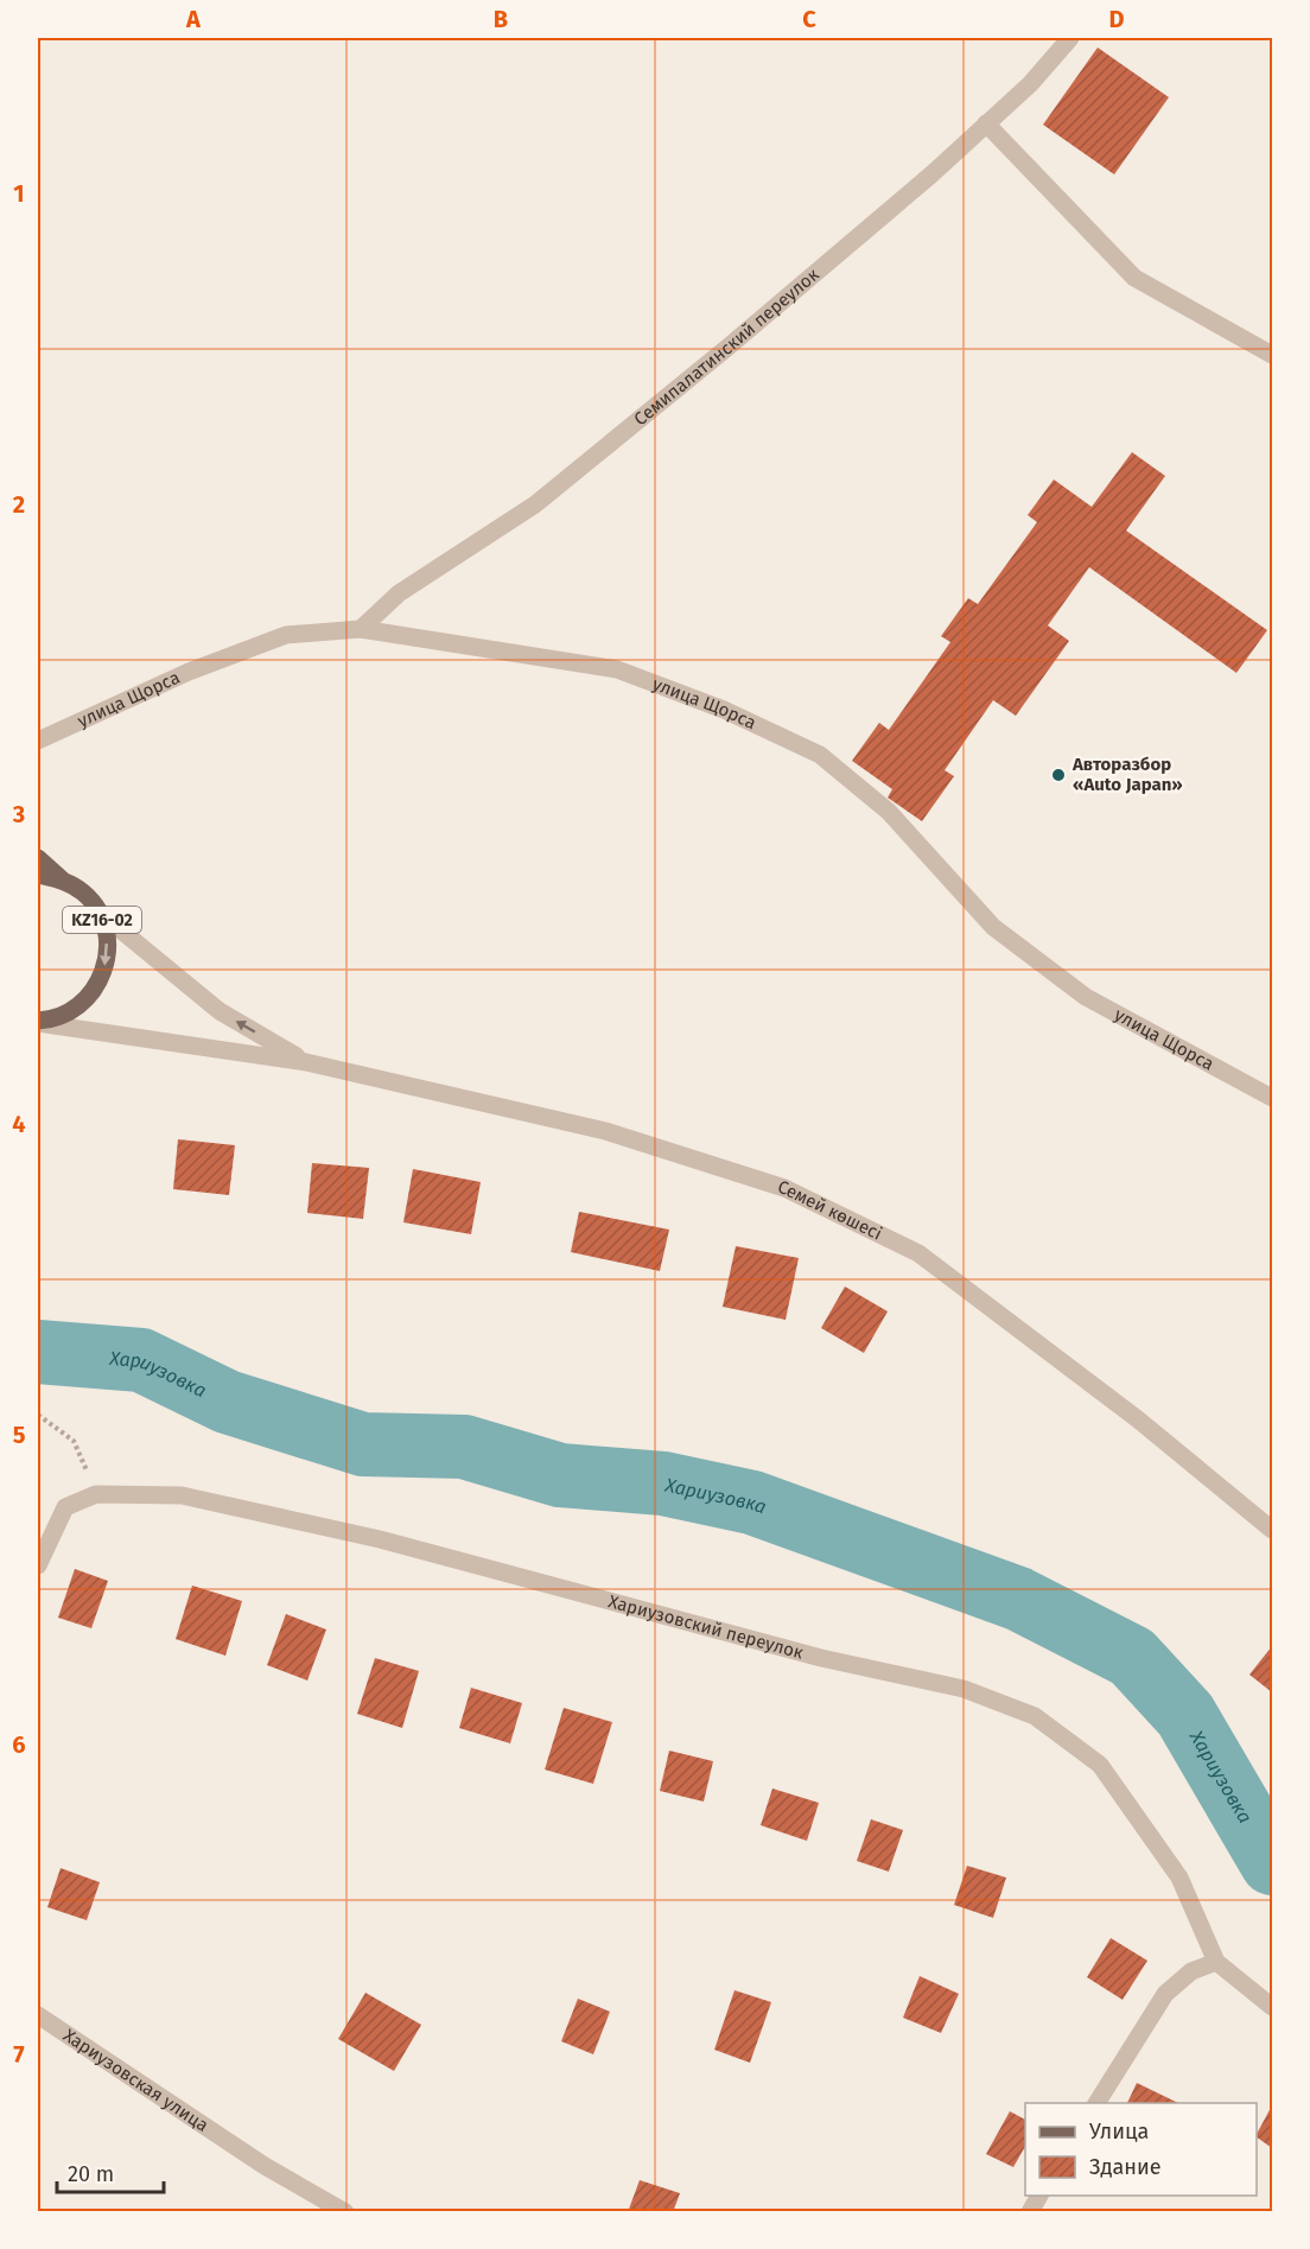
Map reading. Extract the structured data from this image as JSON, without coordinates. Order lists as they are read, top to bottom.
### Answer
{
  "streets": {
    "main road": ["KZ16-02"],
    "street": [
      "Семипалатинский переулок",
      "улица Щорса",
      "Семей көшесі",
      "Хариузовский переулок",
      "Хариузовская улица"
    ]
  },
  "crossings": [
    ["Семипалатинский переулок", "улица Щорса"]
  ],
  "water": ["Хариузовка"],
  "places": ["Авторазбор «Auto Japan»"],
  "legend": ["Улица", "Здание"],
  "scale_bar": "20 m",
  "grid": {
    "columns": [
      "A",
      "B",
      "C",
      "D"
    ],
    "rows": [
      "1",
      "2",
      "3",
      "4",
      "5",
      "6",
      "7"
    ]
  }
}
